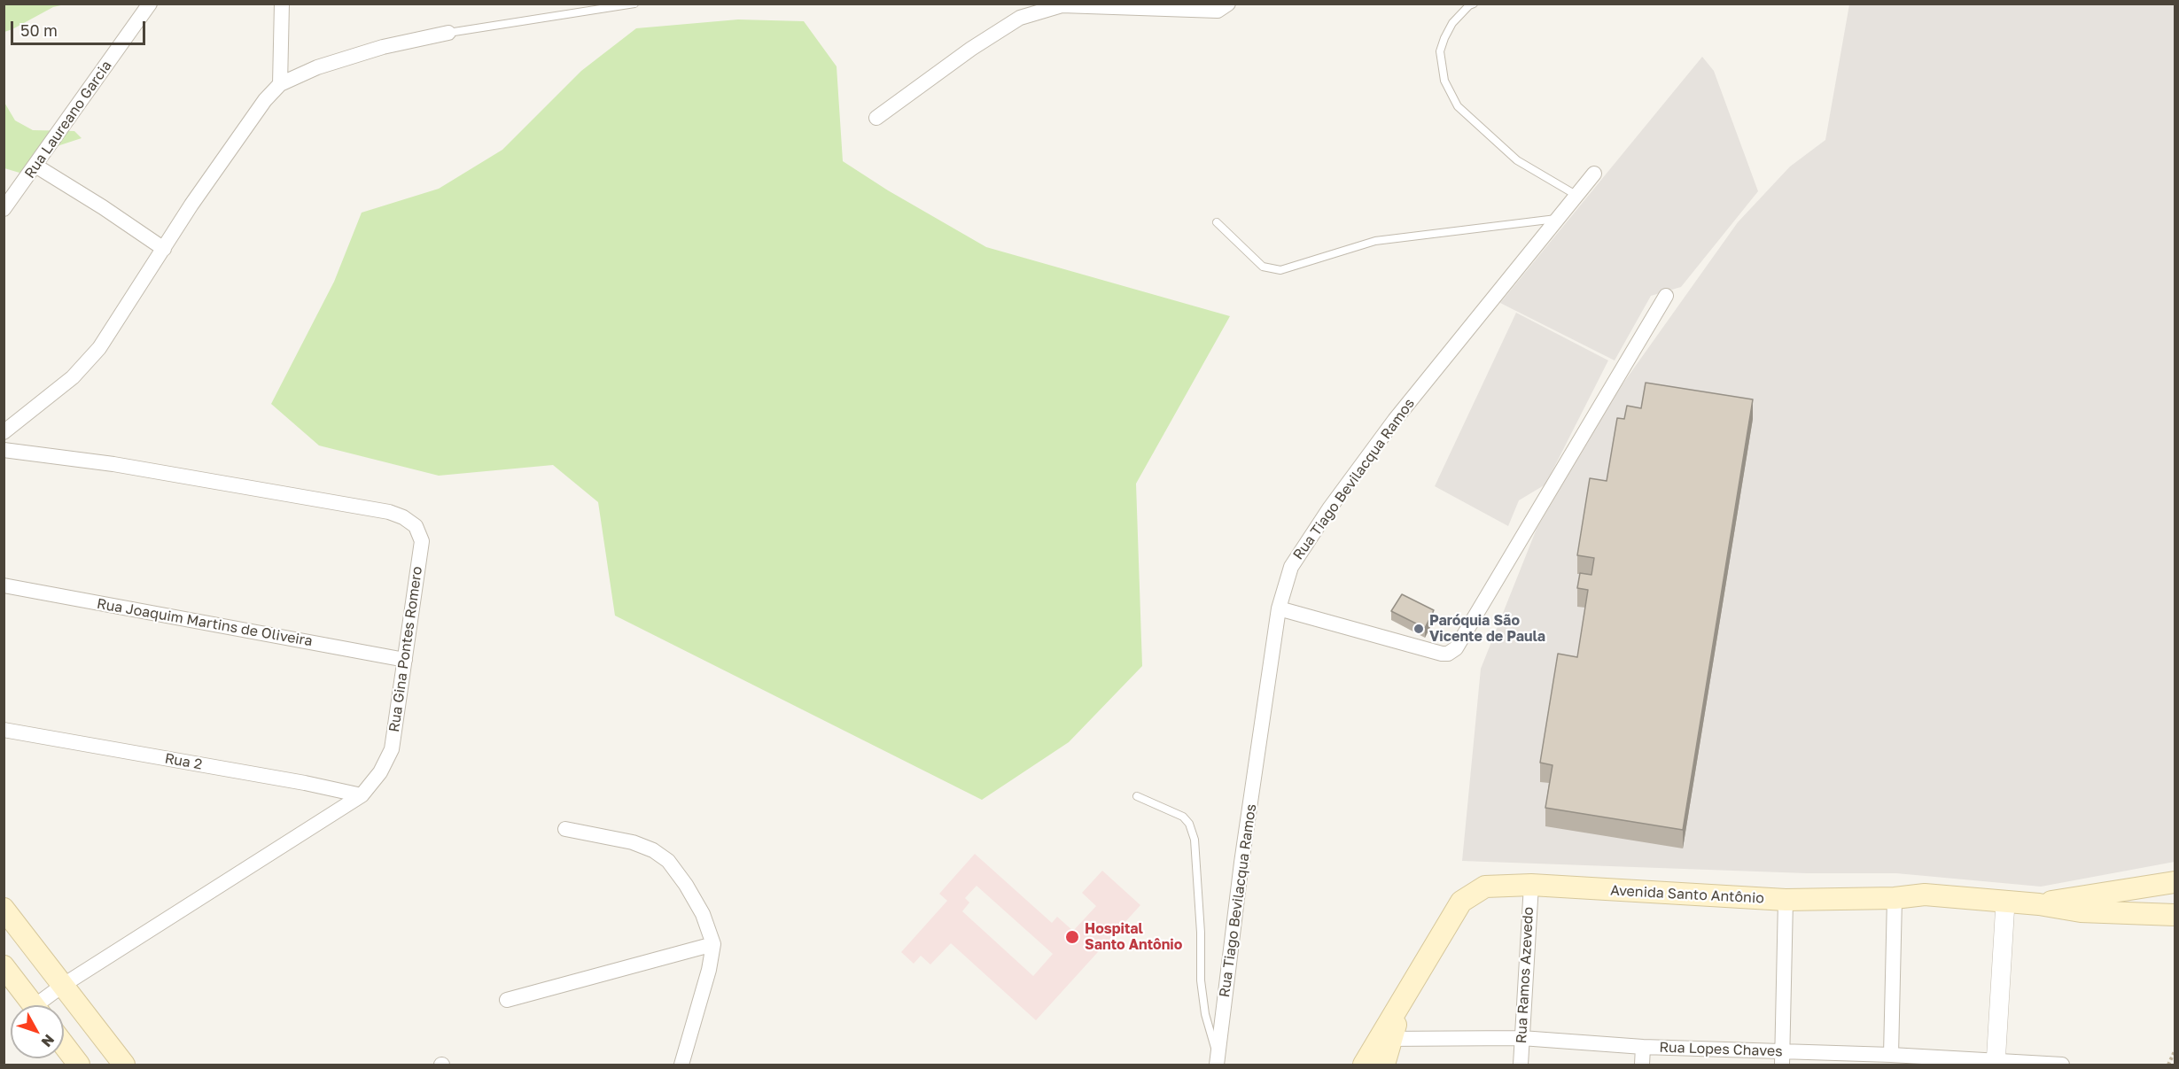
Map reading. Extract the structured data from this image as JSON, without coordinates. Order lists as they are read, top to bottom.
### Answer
{
  "streets": {
    "main road": ["Avenida Santo Antônio"],
    "street": [
      "Rua Laureano Garcia",
      "Rua Tiago Bevilacqua Ramos",
      "Rua Joaquim Martins de Oliveira",
      "Rua Gina Pontes Romero",
      "Rua 2",
      "Rua Ramos Azevedo",
      "Rua Lopes Chaves"
    ]
  },
  "crossings": [
    ["Rua Joaquim Martins de Oliveira", "Rua Gina Pontes Romero"],
    ["Rua Gina Pontes Romero", "Rua 2"],
    ["Avenida Santo Antônio", "Rua Ramos Azevedo"],
    ["Avenida Santo Antônio", "Rua Lopes Chaves"],
    ["Rua Ramos Azevedo", "Rua Lopes Chaves"]
  ],
  "places": ["Paróquia São Vicente de Paula", "Hospital Santo Antônio"],
  "scale_bar": "50 m",
  "north": "bottom right"
}
